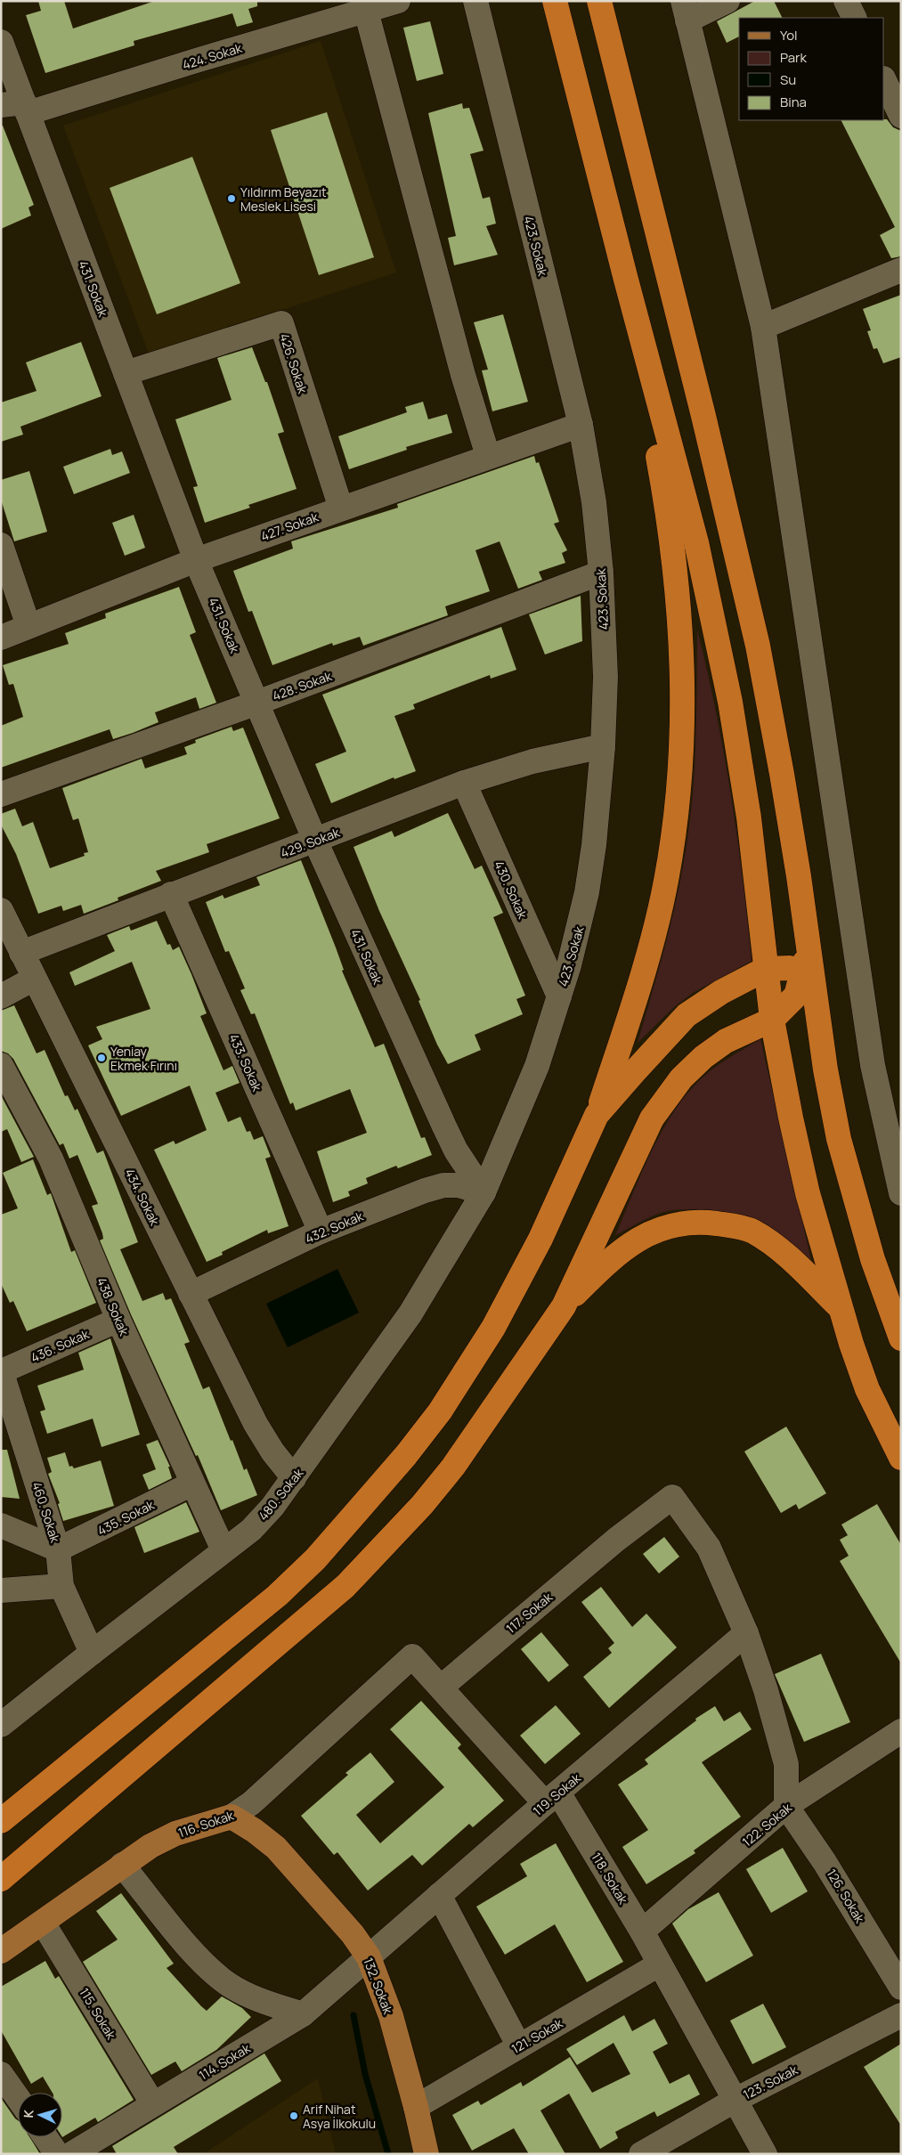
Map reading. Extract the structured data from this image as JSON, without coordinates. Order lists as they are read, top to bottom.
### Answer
{
  "streets": {
    "main road": ["116. Sokak", "132. Sokak"],
    "street": [
      "424. Sokak",
      "423. Sokak",
      "431. Sokak",
      "426. Sokak",
      "427. Sokak",
      "428. Sokak",
      "429. Sokak",
      "430. Sokak",
      "433. Sokak",
      "434. Sokak",
      "432. Sokak",
      "438. Sokak",
      "436. Sokak",
      "480. Sokak",
      "460. Sokak",
      "435. Sokak",
      "117. Sokak",
      "119. Sokak",
      "122. Sokak",
      "118. Sokak",
      "126. Sokak",
      "115. Sokak",
      "121. Sokak",
      "114. Sokak",
      "123. Sokak"
    ]
  },
  "crossings": [
    ["424. Sokak", "431. Sokak"],
    ["423. Sokak", "431. Sokak"],
    ["423. Sokak", "427. Sokak"],
    ["423. Sokak", "428. Sokak"],
    ["423. Sokak", "429. Sokak"],
    ["423. Sokak", "430. Sokak"],
    ["423. Sokak", "432. Sokak"],
    ["423. Sokak", "480. Sokak"],
    ["431. Sokak", "426. Sokak"],
    ["431. Sokak", "427. Sokak"],
    ["431. Sokak", "428. Sokak"],
    ["431. Sokak", "429. Sokak"],
    ["431. Sokak", "432. Sokak"],
    ["431. Sokak", "480. Sokak"],
    ["426. Sokak", "427. Sokak"],
    ["429. Sokak", "430. Sokak"],
    ["429. Sokak", "433. Sokak"],
    ["429. Sokak", "434. Sokak"],
    ["433. Sokak", "432. Sokak"],
    ["434. Sokak", "432. Sokak"],
    ["434. Sokak", "480. Sokak"],
    ["432. Sokak", "480. Sokak"],
    ["438. Sokak", "436. Sokak"],
    ["438. Sokak", "480. Sokak"],
    ["438. Sokak", "435. Sokak"],
    ["436. Sokak", "460. Sokak"],
    ["480. Sokak", "460. Sokak"],
    ["460. Sokak", "435. Sokak"],
    ["117. Sokak", "119. Sokak"],
    ["117. Sokak", "116. Sokak"],
    ["119. Sokak", "118. Sokak"],
    ["119. Sokak", "132. Sokak"],
    ["119. Sokak", "114. Sokak"],
    ["116. Sokak", "132. Sokak"],
    ["116. Sokak", "115. Sokak"],
    ["122. Sokak", "118. Sokak"],
    ["122. Sokak", "126. Sokak"],
    ["118. Sokak", "121. Sokak"],
    ["118. Sokak", "123. Sokak"],
    ["132. Sokak", "121. Sokak"],
    ["132. Sokak", "114. Sokak"],
    ["115. Sokak", "114. Sokak"]
  ],
  "places": ["Yıldırım Beyazıt Meslek Lisesi", "Yeniay Ekmek Fırını", "Arif Nihat Asya İlkokulu"],
  "legend": [
    "Yol",
    "Park",
    "Su",
    "Bina"
  ],
  "north": "left"
}
